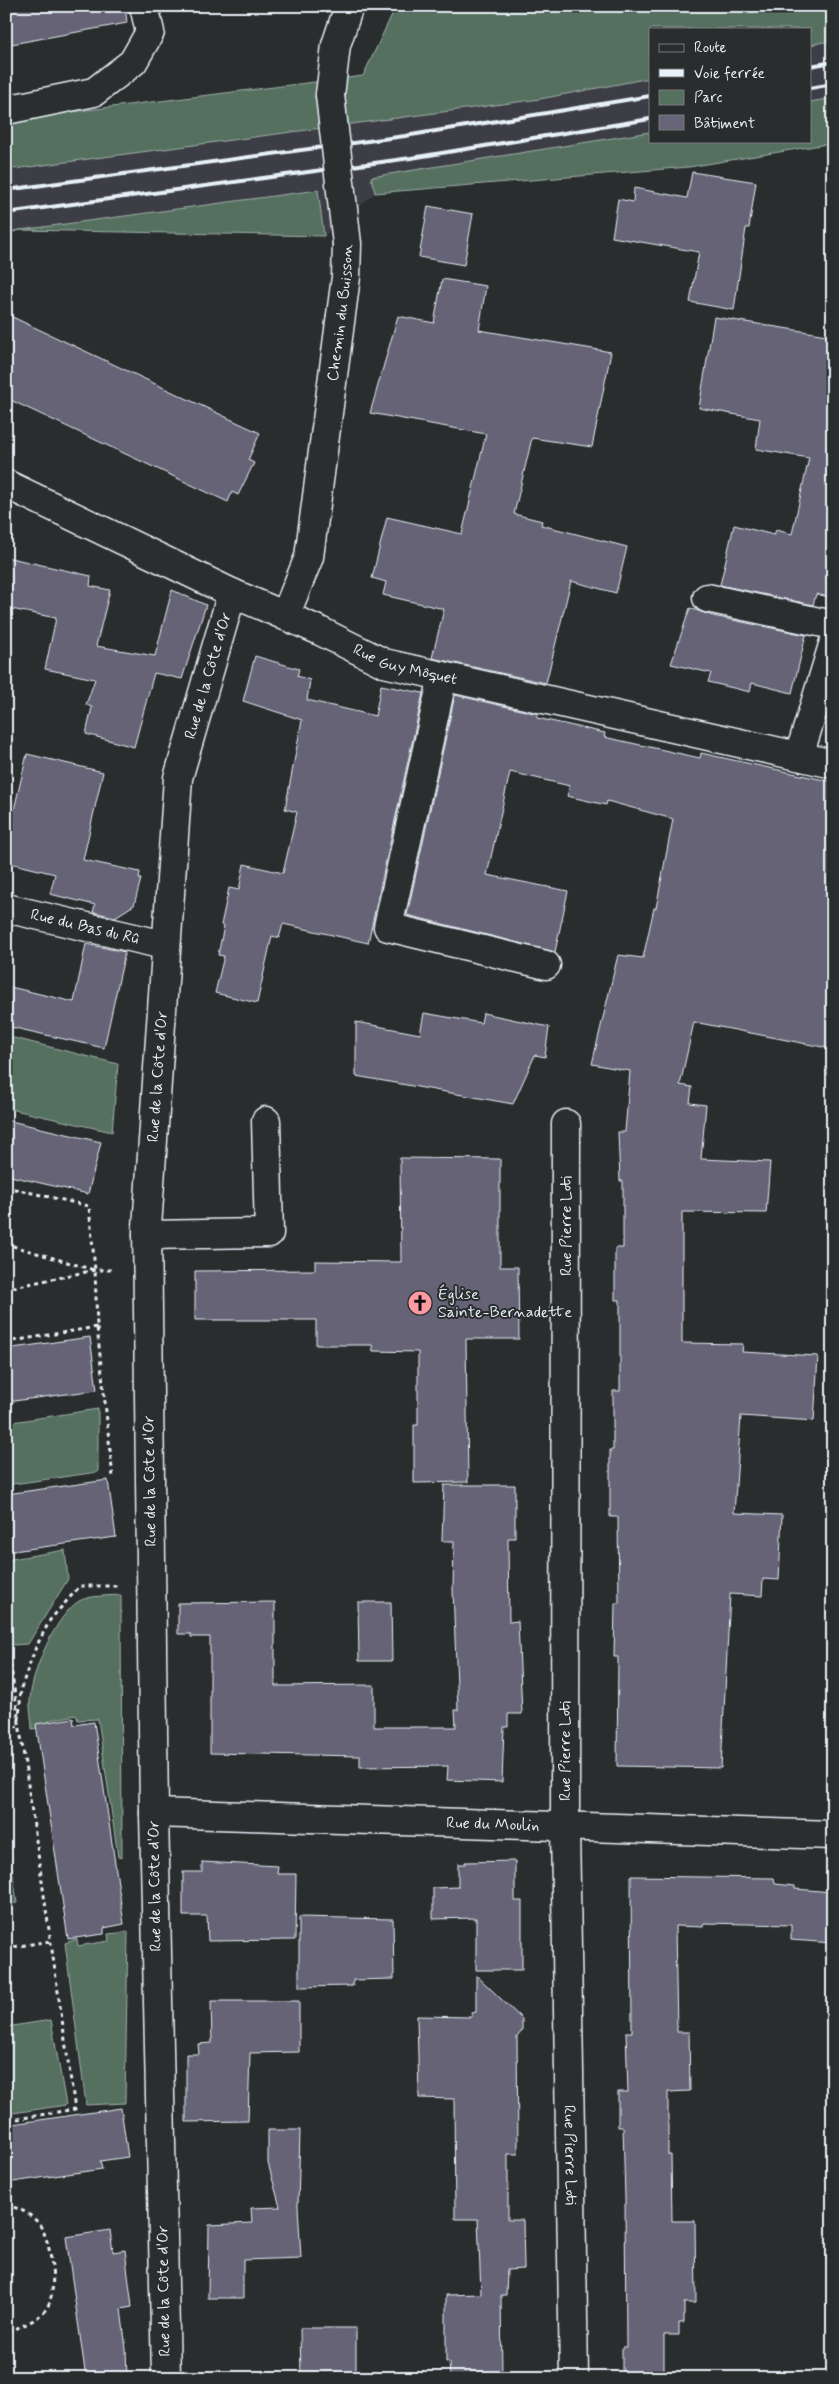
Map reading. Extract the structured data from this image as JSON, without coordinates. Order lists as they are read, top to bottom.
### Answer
{
  "streets": {
    "street": [
      "Chemin du Buisson",
      "Rue Guy Môquet",
      "Rue de la Côte d'Or",
      "Rue du Bas du Rû",
      "Rue Pierre Loti",
      "Rue du Moulin"
    ]
  },
  "crossings": [
    ["Chemin du Buisson", "Rue Guy Môquet"],
    ["Rue Guy Môquet", "Rue de la Côte d'Or"],
    ["Rue de la Côte d'Or", "Rue du Bas du Rû"],
    ["Rue de la Côte d'Or", "Rue du Moulin"],
    ["Rue Pierre Loti", "Rue du Moulin"]
  ],
  "places": {
    "church": ["Église Sainte-Bernadette"]
  },
  "legend": [
    "Route",
    "Voie ferrée",
    "Parc",
    "Bâtiment"
  ]
}
